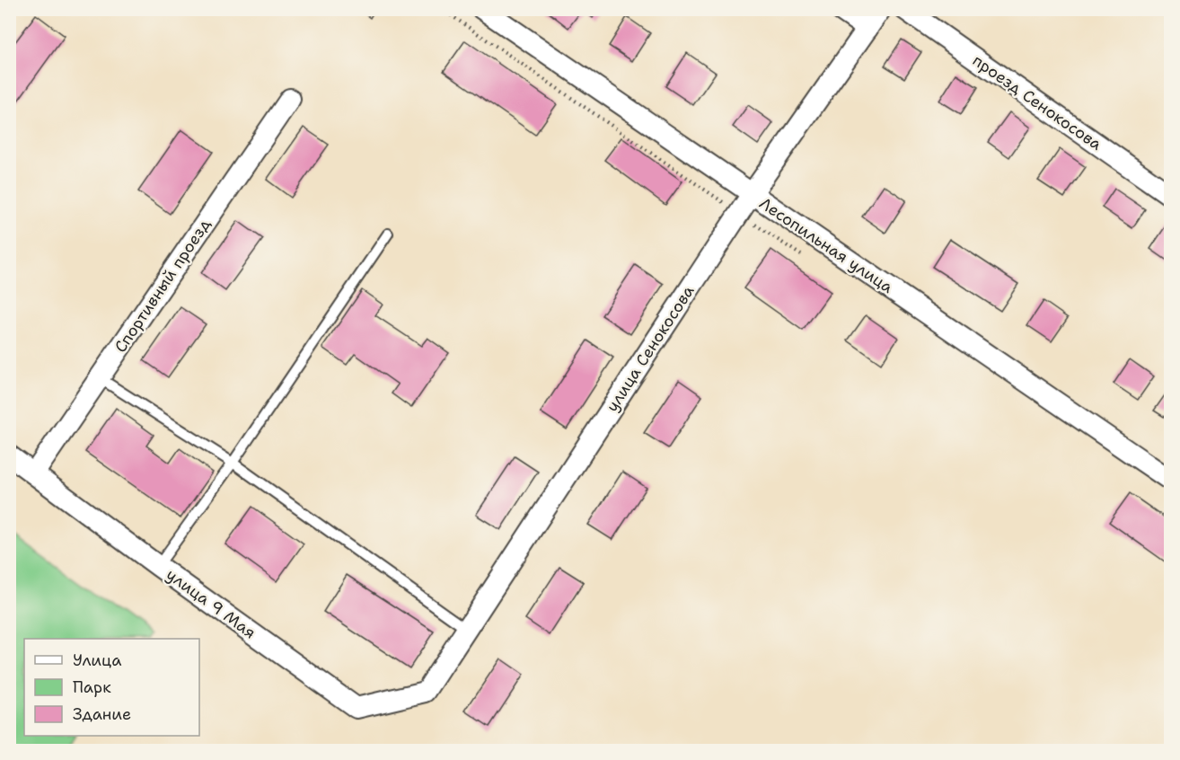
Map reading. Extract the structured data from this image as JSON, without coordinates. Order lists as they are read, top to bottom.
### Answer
{
  "streets": {
    "street": [
      "проезд Сенокосова",
      "Лесопильная улица",
      "Спортивный проезд",
      "улица Сенокосова",
      "улица 9 Мая"
    ]
  },
  "crossings": [
    ["Лесопильная улица", "улица Сенокосова"],
    ["Спортивный проезд", "улица 9 Мая"],
    ["улица Сенокосова", "улица 9 Мая"]
  ],
  "legend": ["Улица", "Парк", "Здание"]
}
